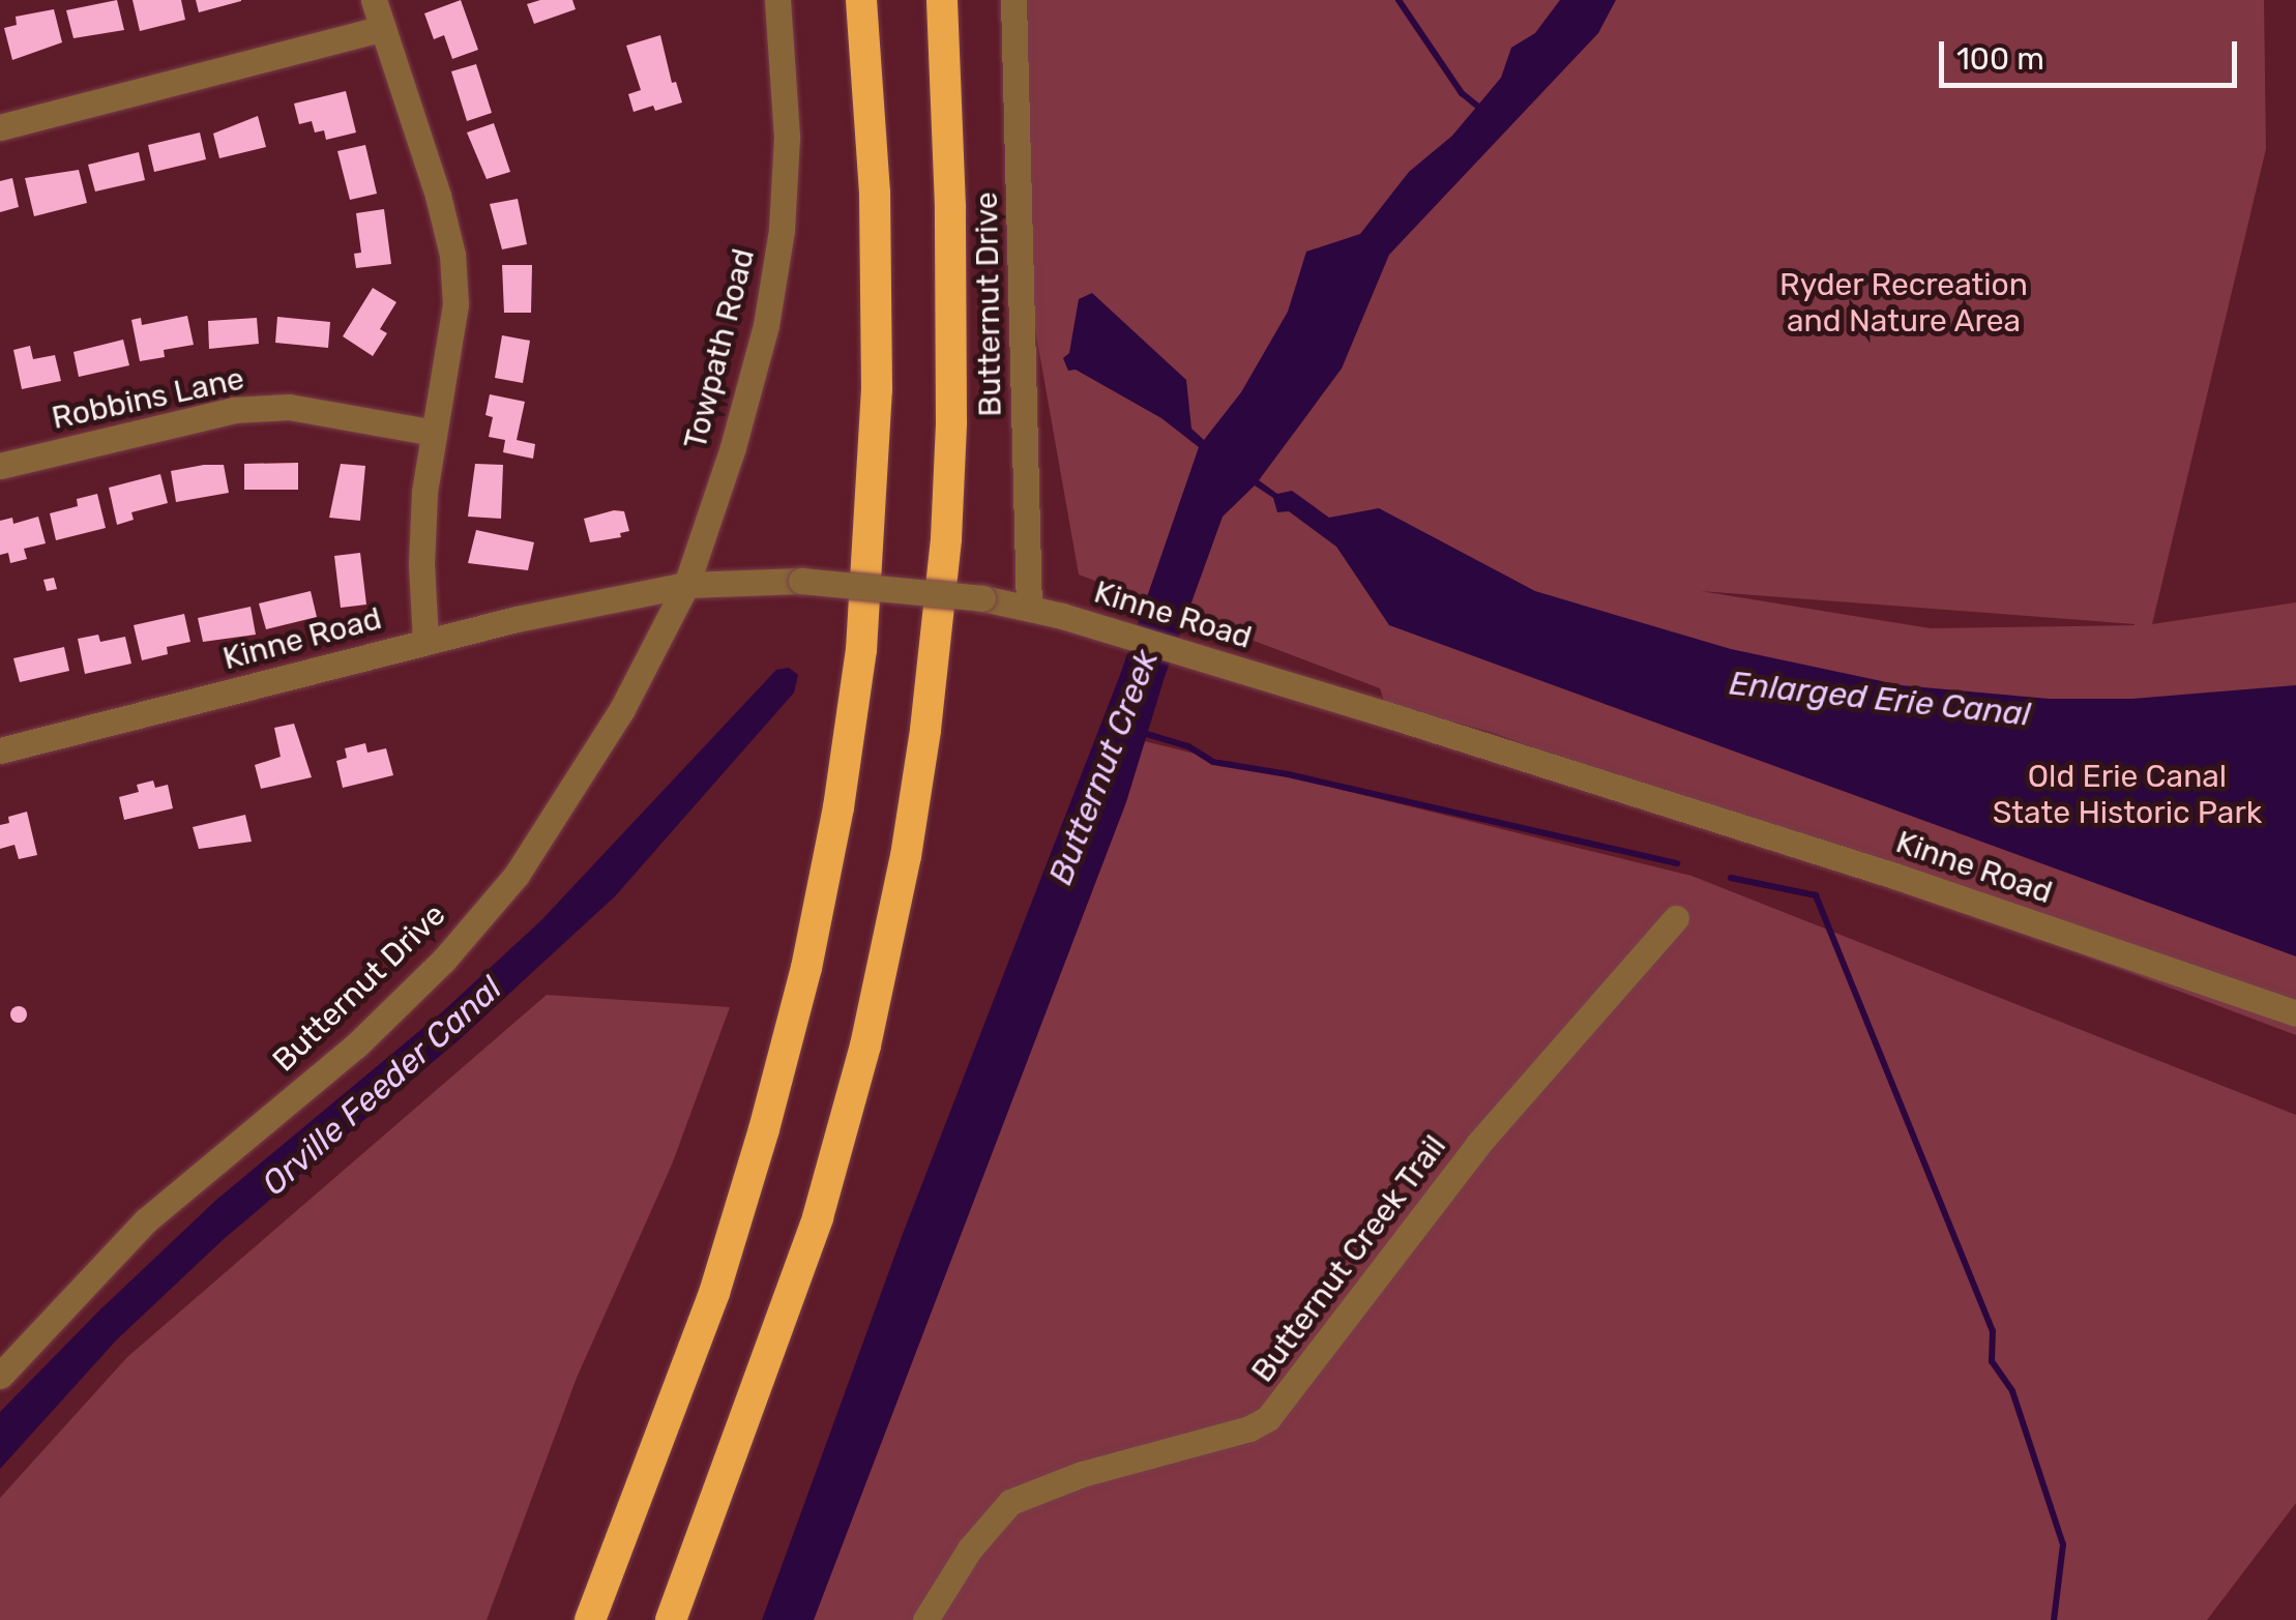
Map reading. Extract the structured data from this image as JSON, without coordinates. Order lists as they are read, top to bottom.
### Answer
{
  "streets": {
    "street": [
      "Butternut Drive",
      "Towpath Road",
      "Robbins Lane",
      "Kinne Road",
      "Butternut Creek Trail"
    ]
  },
  "crossings": [
    ["Butternut Drive", "Towpath Road"],
    ["Butternut Drive", "Kinne Road"],
    ["Towpath Road", "Kinne Road"]
  ],
  "water": ["Enlarged Erie Canal", "Butternut Creek", "Orville Feeder Canal"],
  "parks": ["Ryder Recreation and Nature Area", "Old Erie Canal State Historic Park"],
  "scale_bar": "100 m"
}
